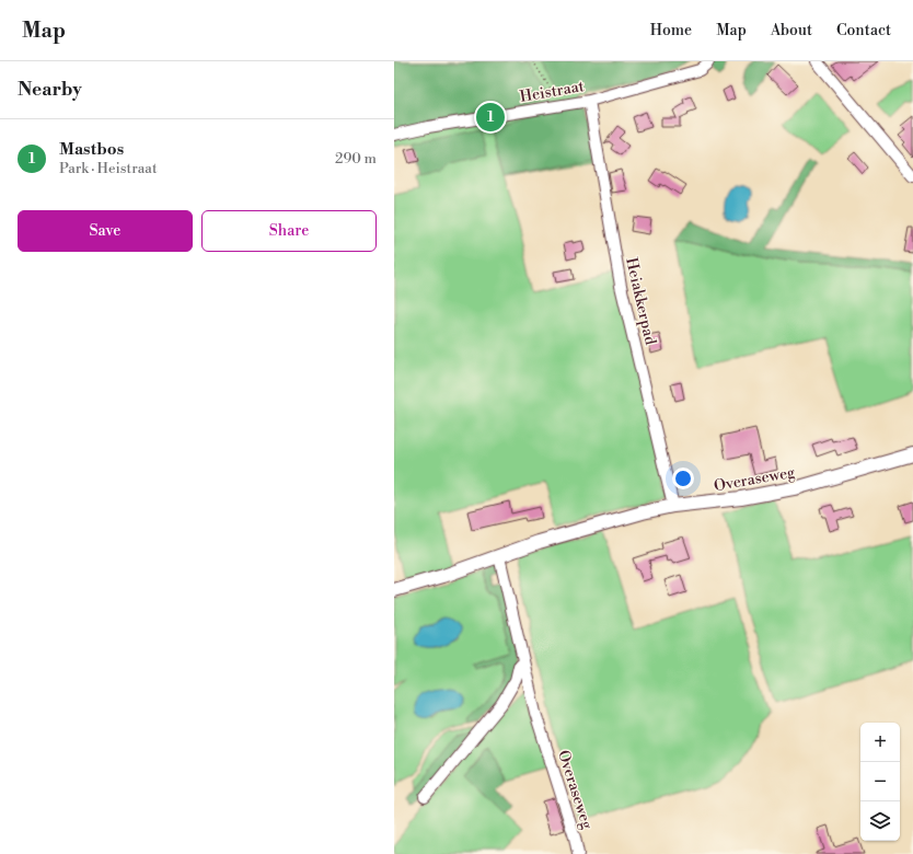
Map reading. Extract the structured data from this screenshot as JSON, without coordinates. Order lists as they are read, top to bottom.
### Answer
{
  "streets": {
    "street": ["Heistraat", "Heiakkerpad", "Overaseweg"]
  },
  "crossings": [
    ["Heistraat", "Heiakkerpad"],
    ["Heiakkerpad", "Overaseweg"]
  ],
  "page": {
    "header": "Map",
    "nav": [
      "Home",
      "Map",
      "About",
      "Contact"
    ],
    "heading": "Nearby",
    "pins": "1",
    "list": [
      {
        "mark": "1",
        "name": "Mastbos",
        "note": "Park · Heistraat",
        "value": "290 m"
      }
    ],
    "buttons": ["Save", "Share"],
    "map_buttons": ["+", "−"]
  }
}
